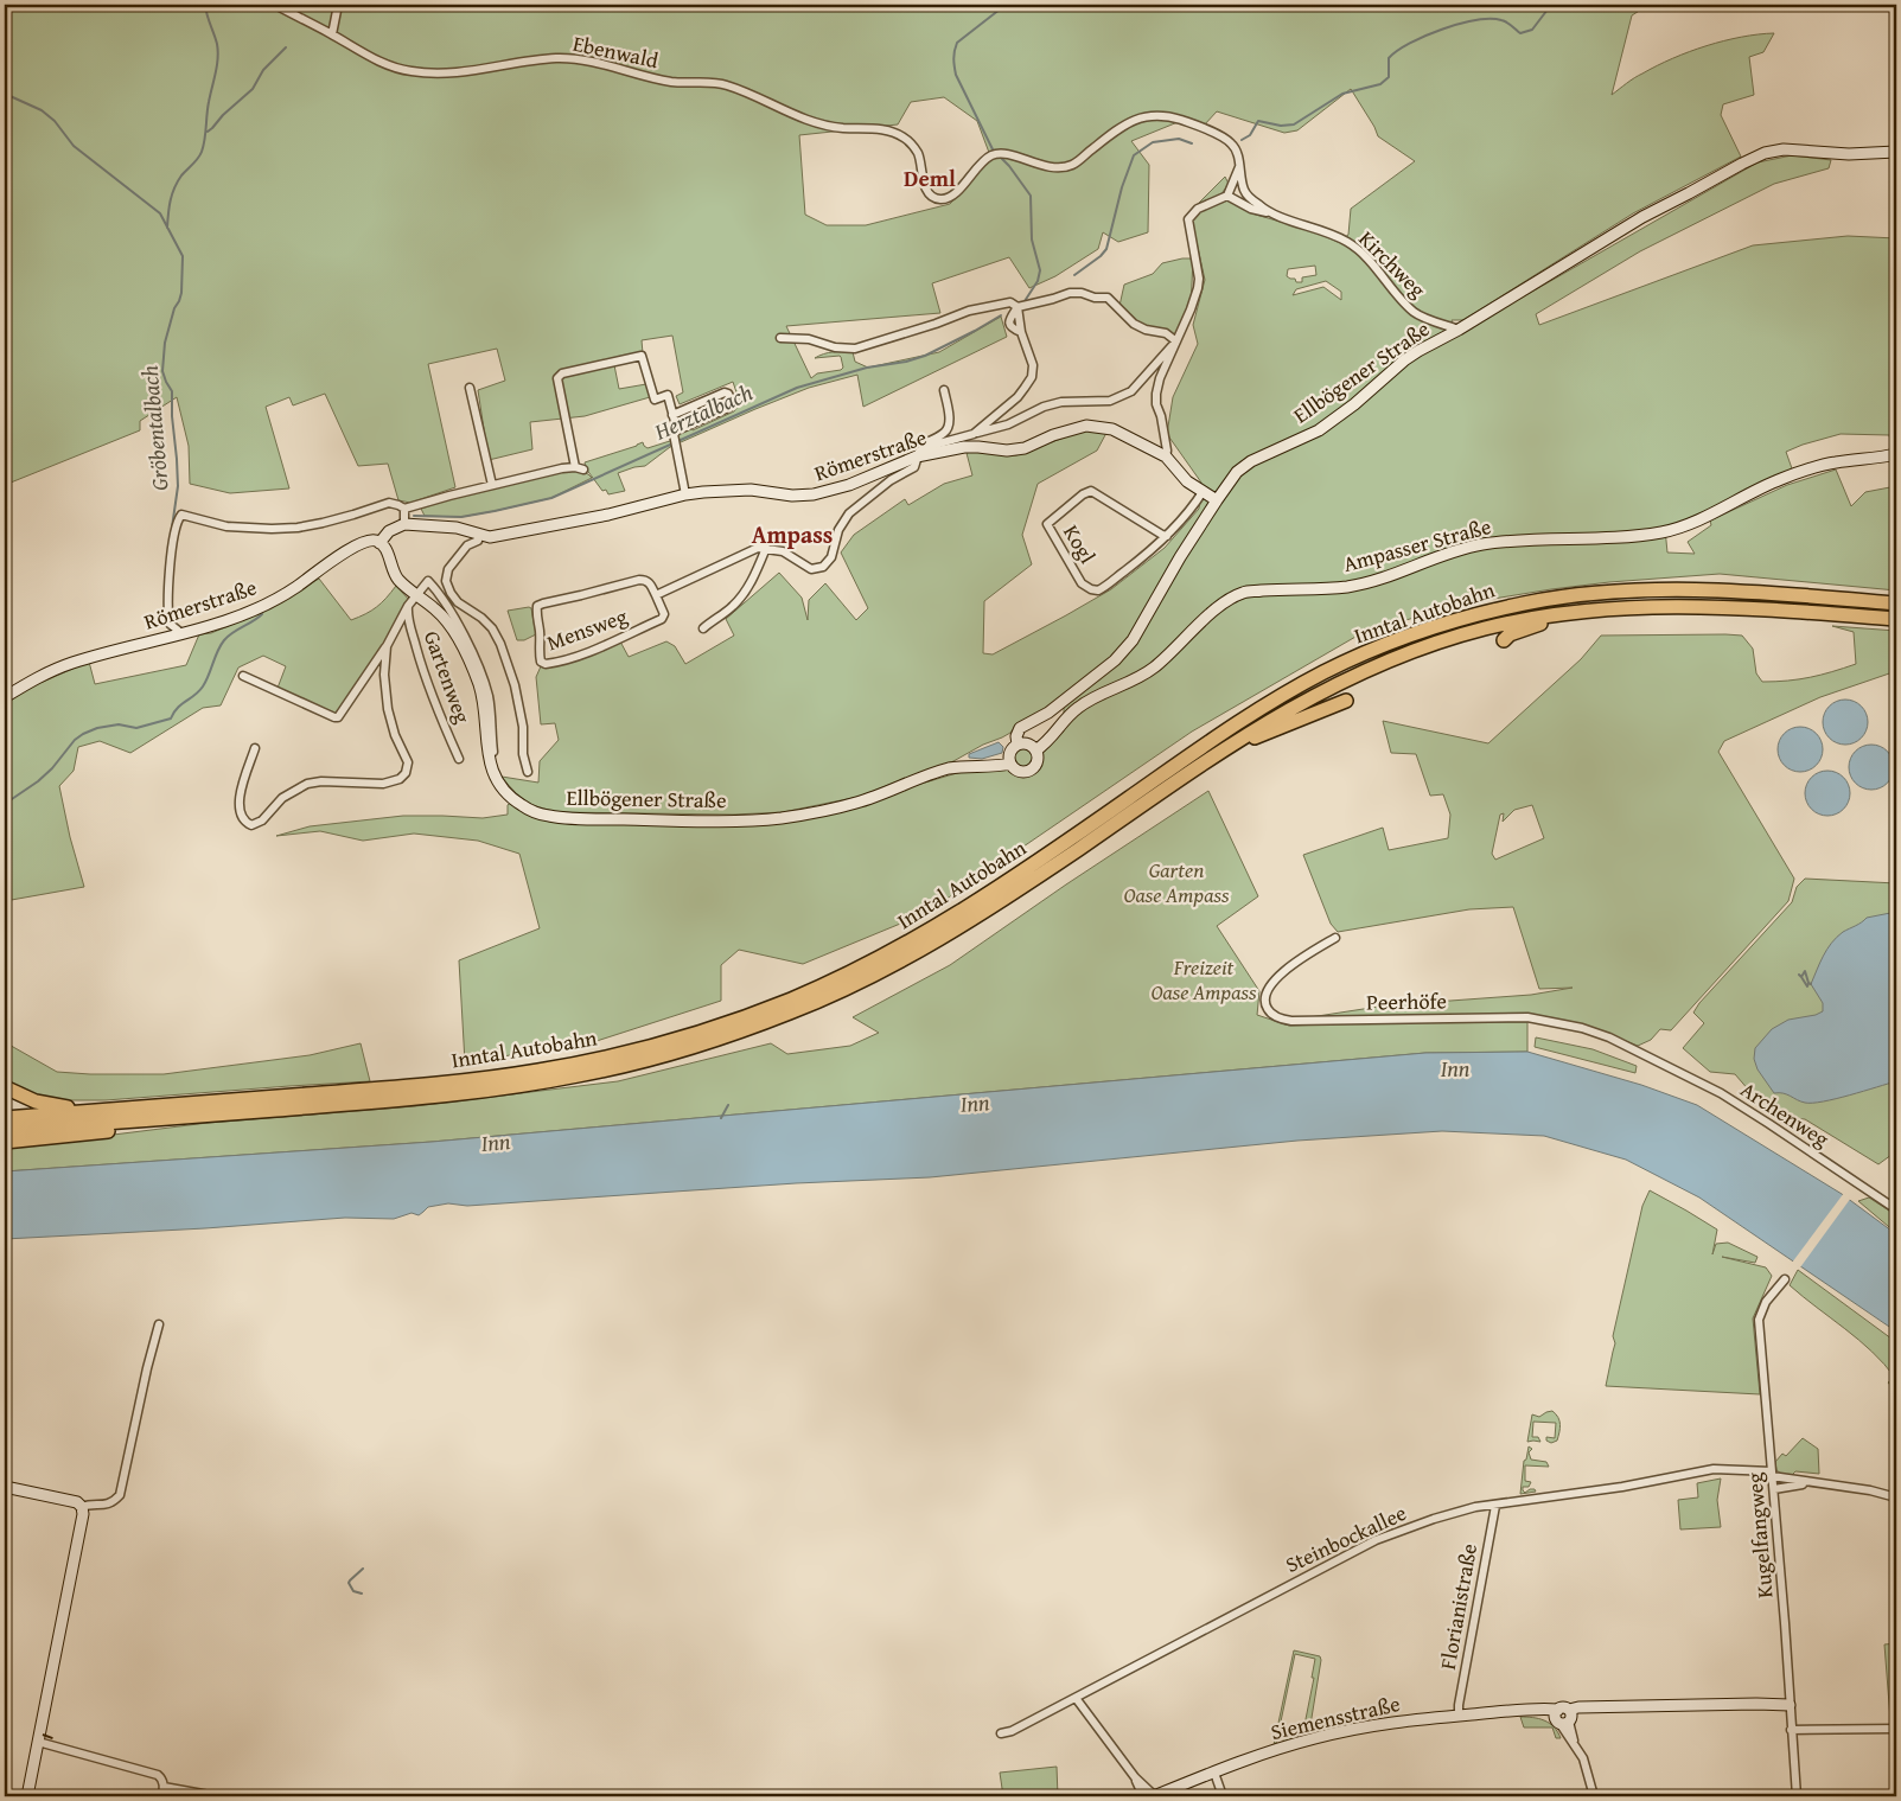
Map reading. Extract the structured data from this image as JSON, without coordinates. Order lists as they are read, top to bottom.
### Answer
{
  "streets": {
    "highway": ["Inntal Autobahn"],
    "main road": [
      "Ellbögener Straße",
      "Römerstraße",
      "Ampasser Straße",
      "Siemensstraße"
    ],
    "street": [
      "Ebenwald",
      "Kirchweg",
      "Kogl",
      "Mensweg",
      "Gartenweg",
      "Peerhöfe",
      "Archenweg",
      "Kugelfangweg",
      "Steinbockallee",
      "Florianistraße"
    ]
  },
  "crossings": [
    ["Ebenwald", "Kirchweg"],
    ["Kirchweg", "Ellbögener Straße"],
    ["Ellbögener Straße", "Römerstraße"],
    ["Ellbögener Straße", "Ampasser Straße"],
    ["Römerstraße", "Kogl"],
    ["Peerhöfe", "Archenweg"],
    ["Kugelfangweg", "Steinbockallee"],
    ["Kugelfangweg", "Siemensstraße"],
    ["Steinbockallee", "Florianistraße"],
    ["Florianistraße", "Siemensstraße"]
  ],
  "districts": ["Deml", "Ampass"],
  "water": ["Herztalbach", "Gröbentalbach", "Inn"],
  "parks": ["Garten Oase Ampass", "Freizeit Oase Ampass"]
}
